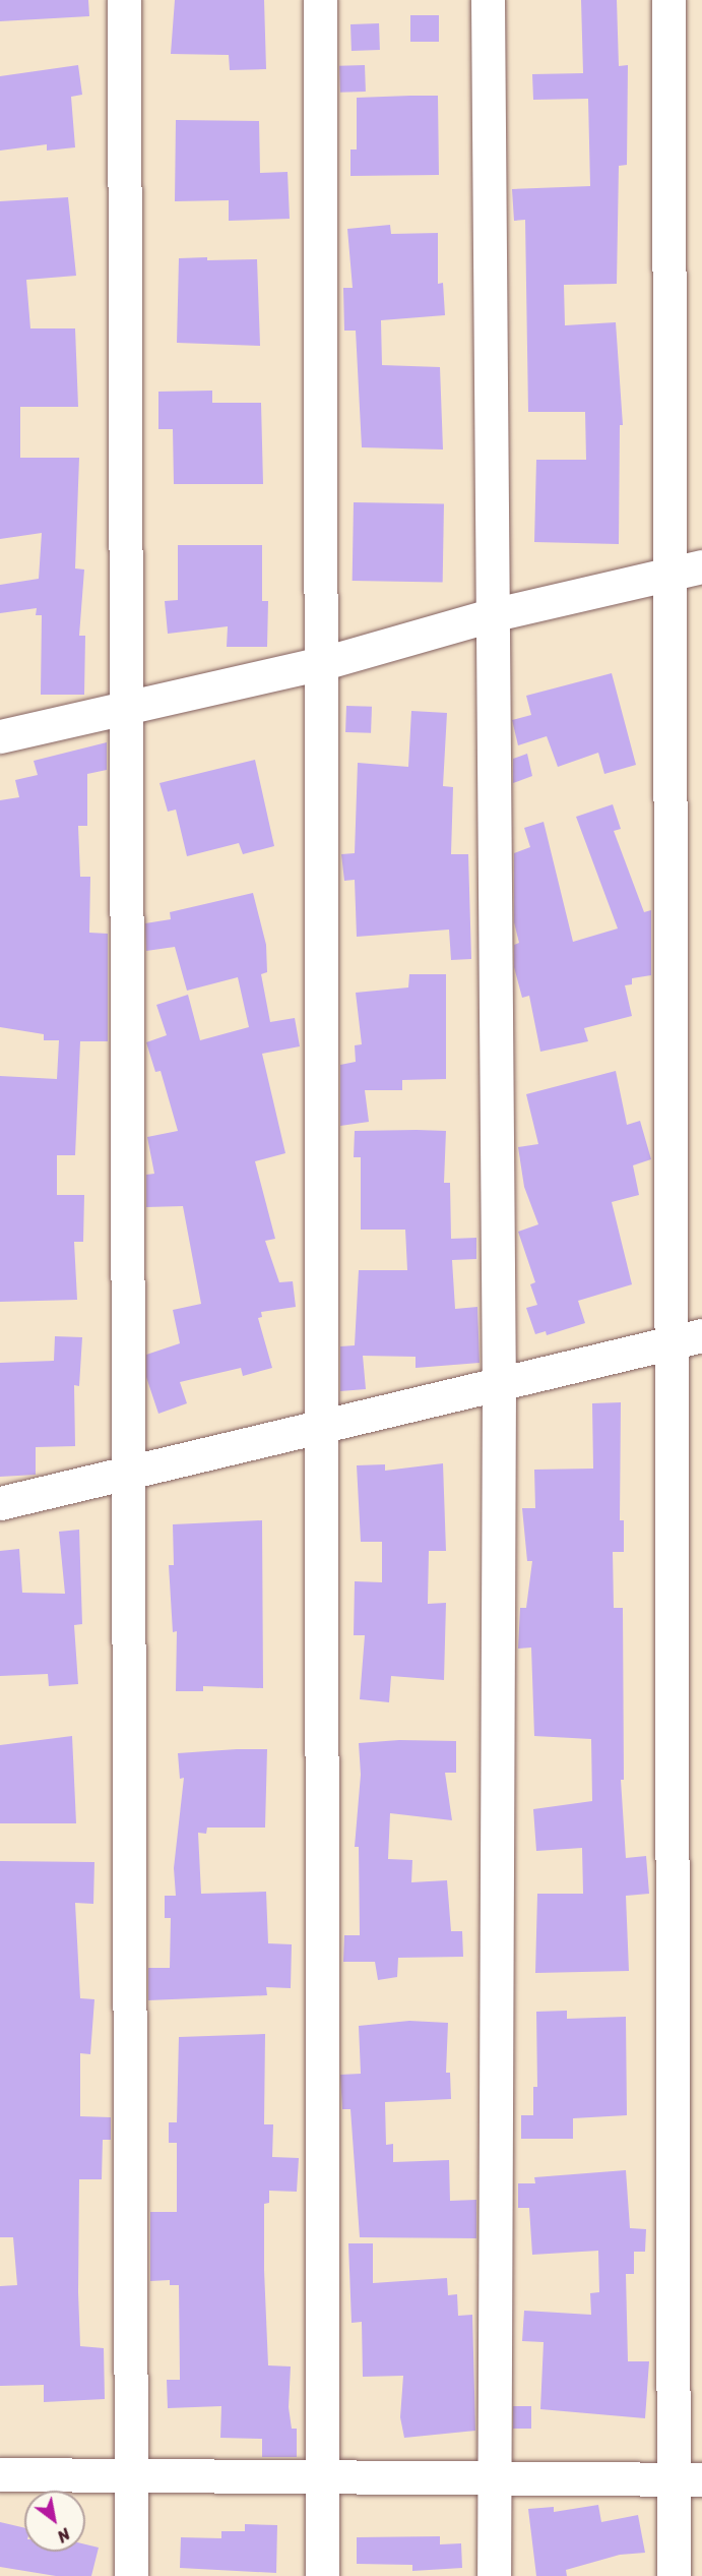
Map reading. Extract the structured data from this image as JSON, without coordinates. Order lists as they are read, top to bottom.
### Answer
{
  "north": "bottom right"
}
